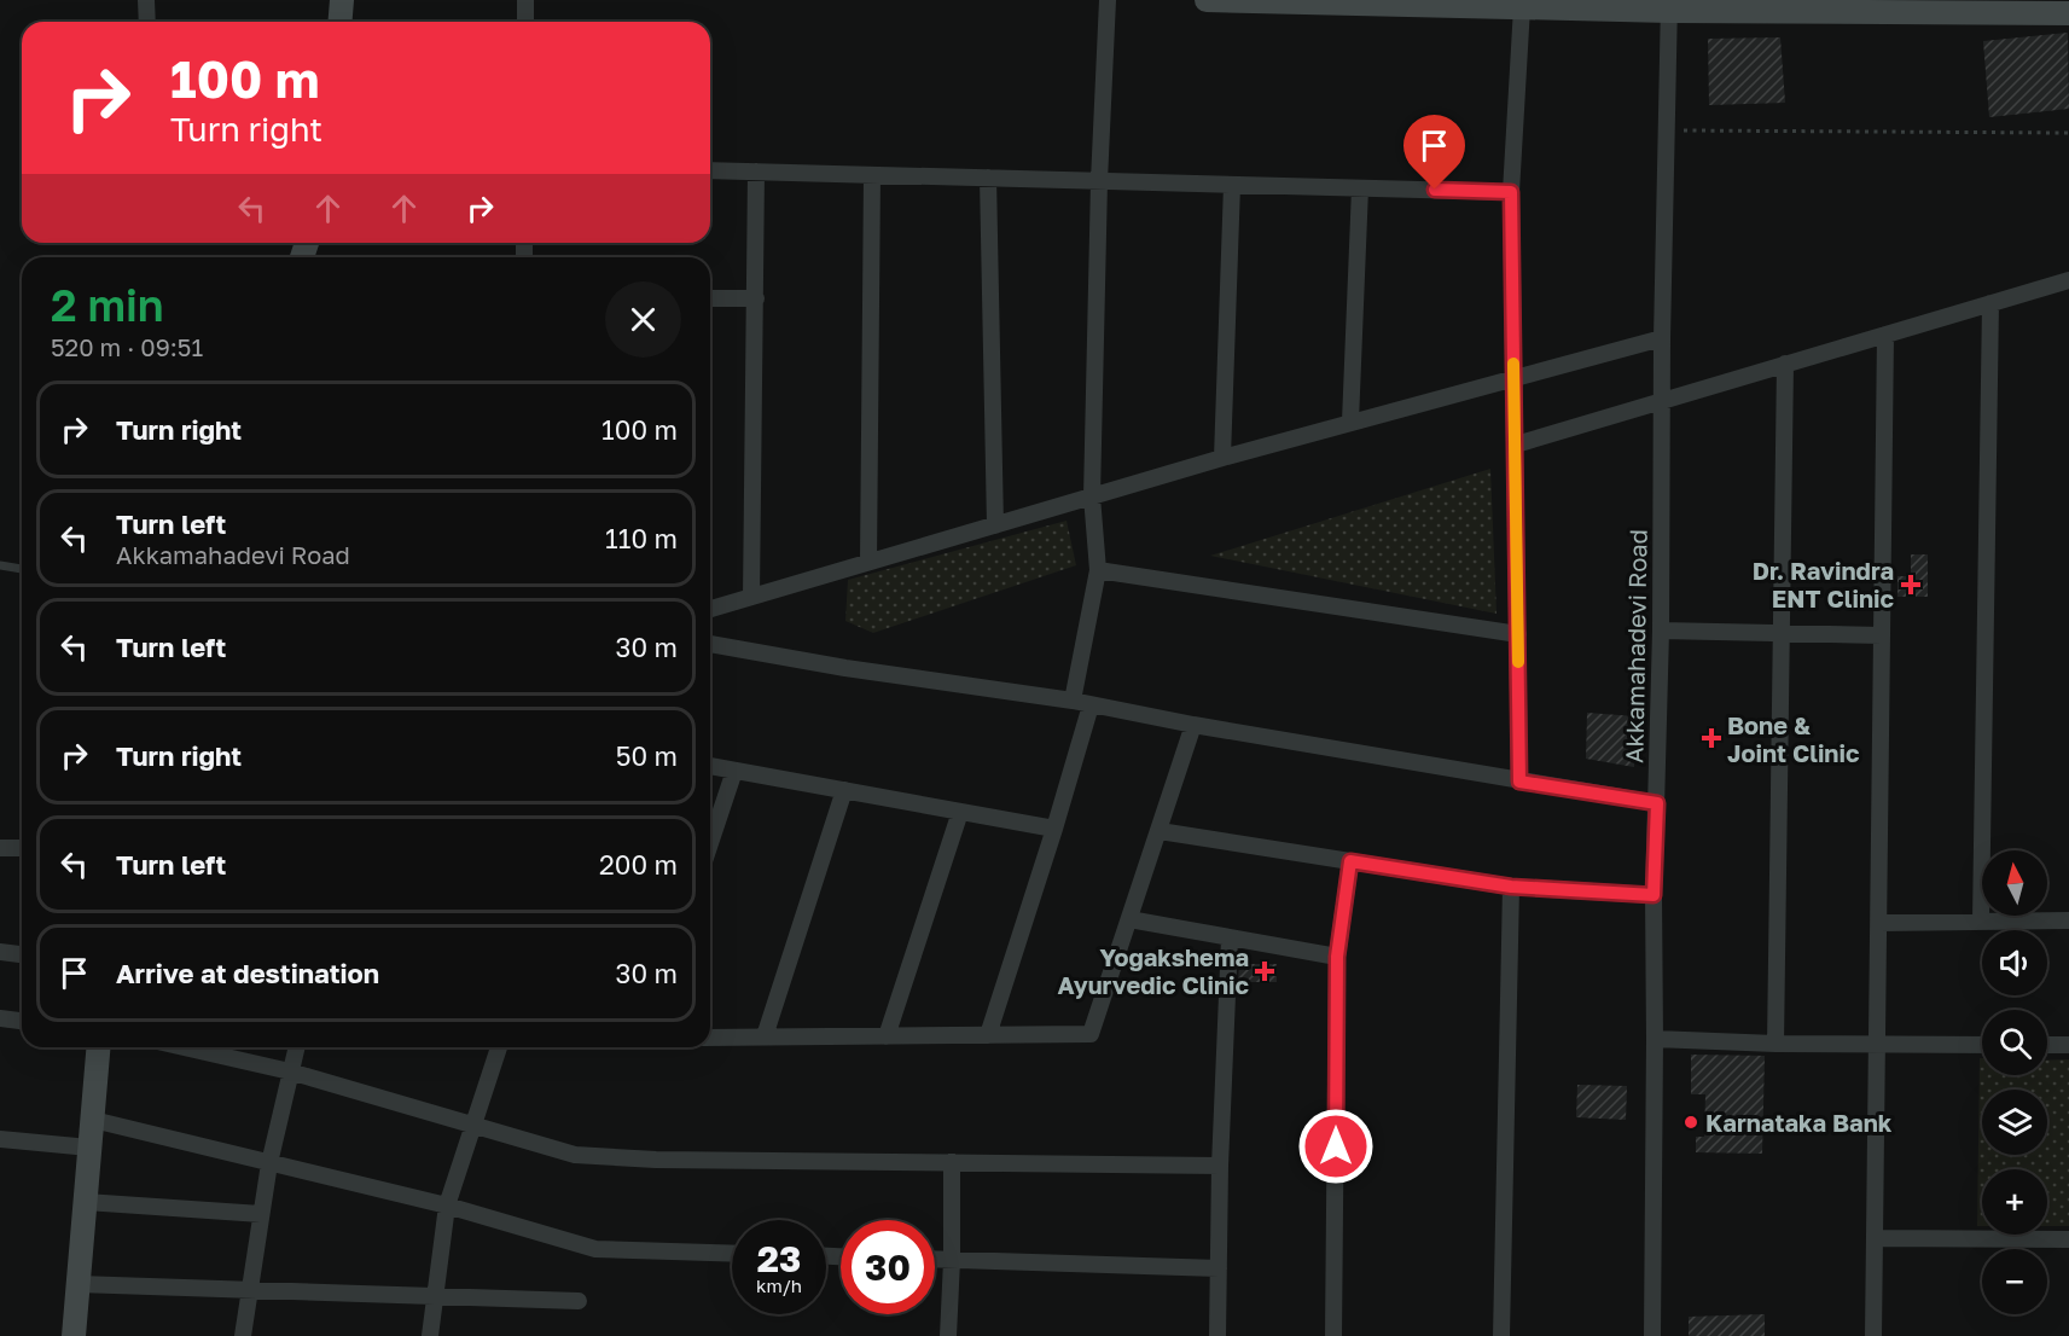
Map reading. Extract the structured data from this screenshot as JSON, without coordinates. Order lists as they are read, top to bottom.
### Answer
{
  "streets": {
    "street": ["Akkamahadevi Road"]
  },
  "places": {
    "health": ["Dr. Ravindra ENT Clinic", "Bone & Joint Clinic", "Yogakshema Ayurvedic Clinic"],
    "other": ["Karnataka Bank"]
  },
  "north": "top",
  "page": {
    "turn": ["100 m", "Turn right"],
    "heading": ["2 min", "520 m · 09:51"],
    "list": [
      {
        "name": "Turn right",
        "value": "100 m"
      },
      {
        "name": "Turn left",
        "note": "Akkamahadevi Road",
        "value": "110 m"
      },
      {
        "name": "Turn left",
        "value": "30 m"
      },
      {
        "name": "Turn right",
        "value": "50 m"
      },
      {
        "name": "Turn left",
        "value": "200 m"
      },
      {
        "name": "Arrive at destination",
        "value": "30 m"
      }
    ],
    "map_buttons": ["+", "−"],
    "speed": "23 km/h",
    "limit": "30"
  }
}
